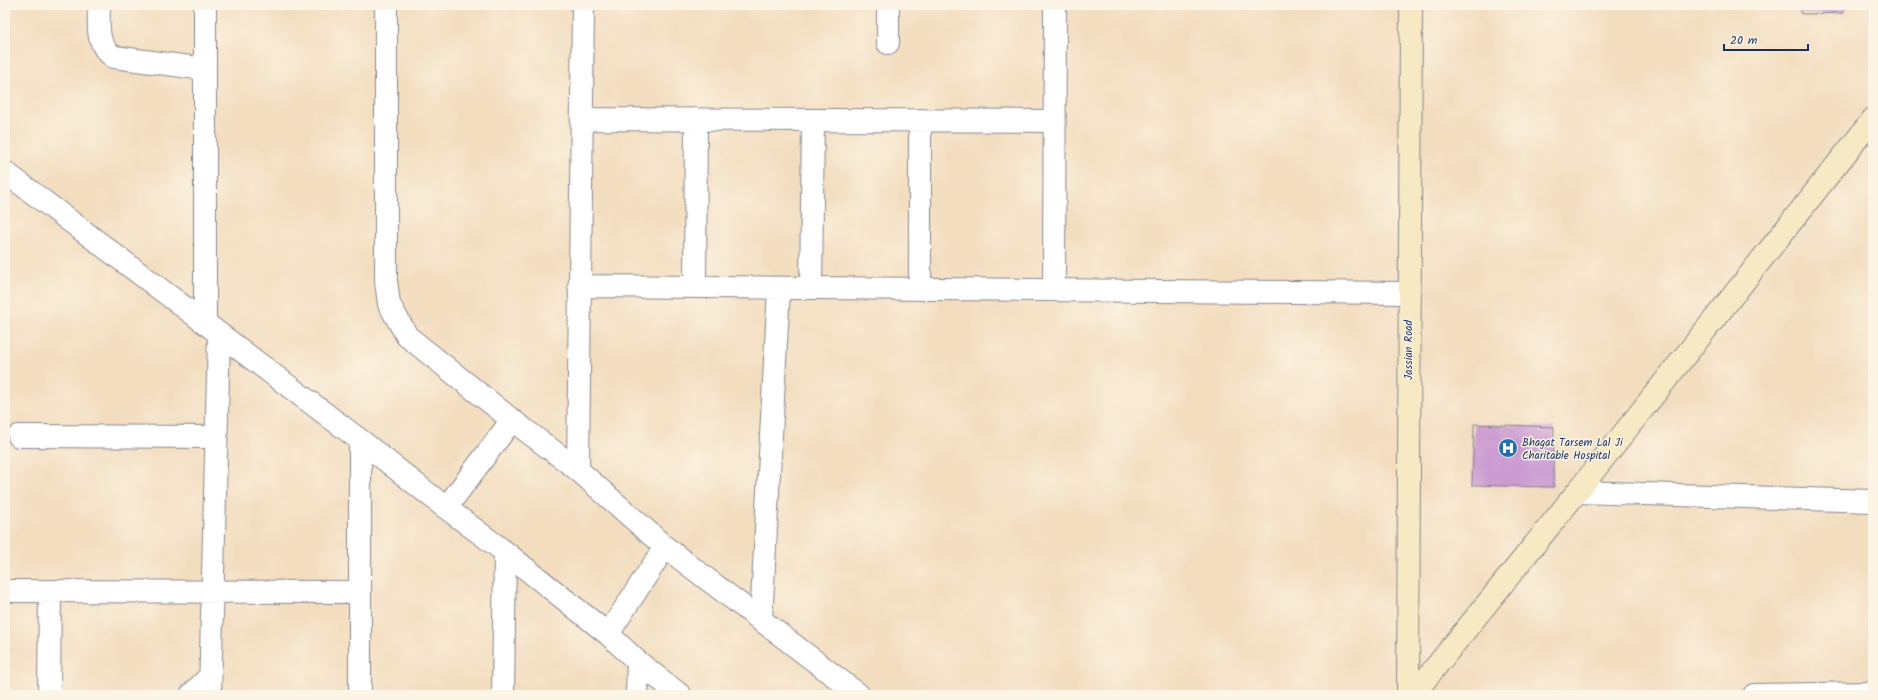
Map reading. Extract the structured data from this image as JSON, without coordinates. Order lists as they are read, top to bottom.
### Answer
{
  "streets": {
    "street": ["Jassian Road"]
  },
  "places": {
    "hospital": ["Bhagat Tarsem Lal Ji Charitable Hospital"]
  },
  "scale_bar": "20 m"
}
